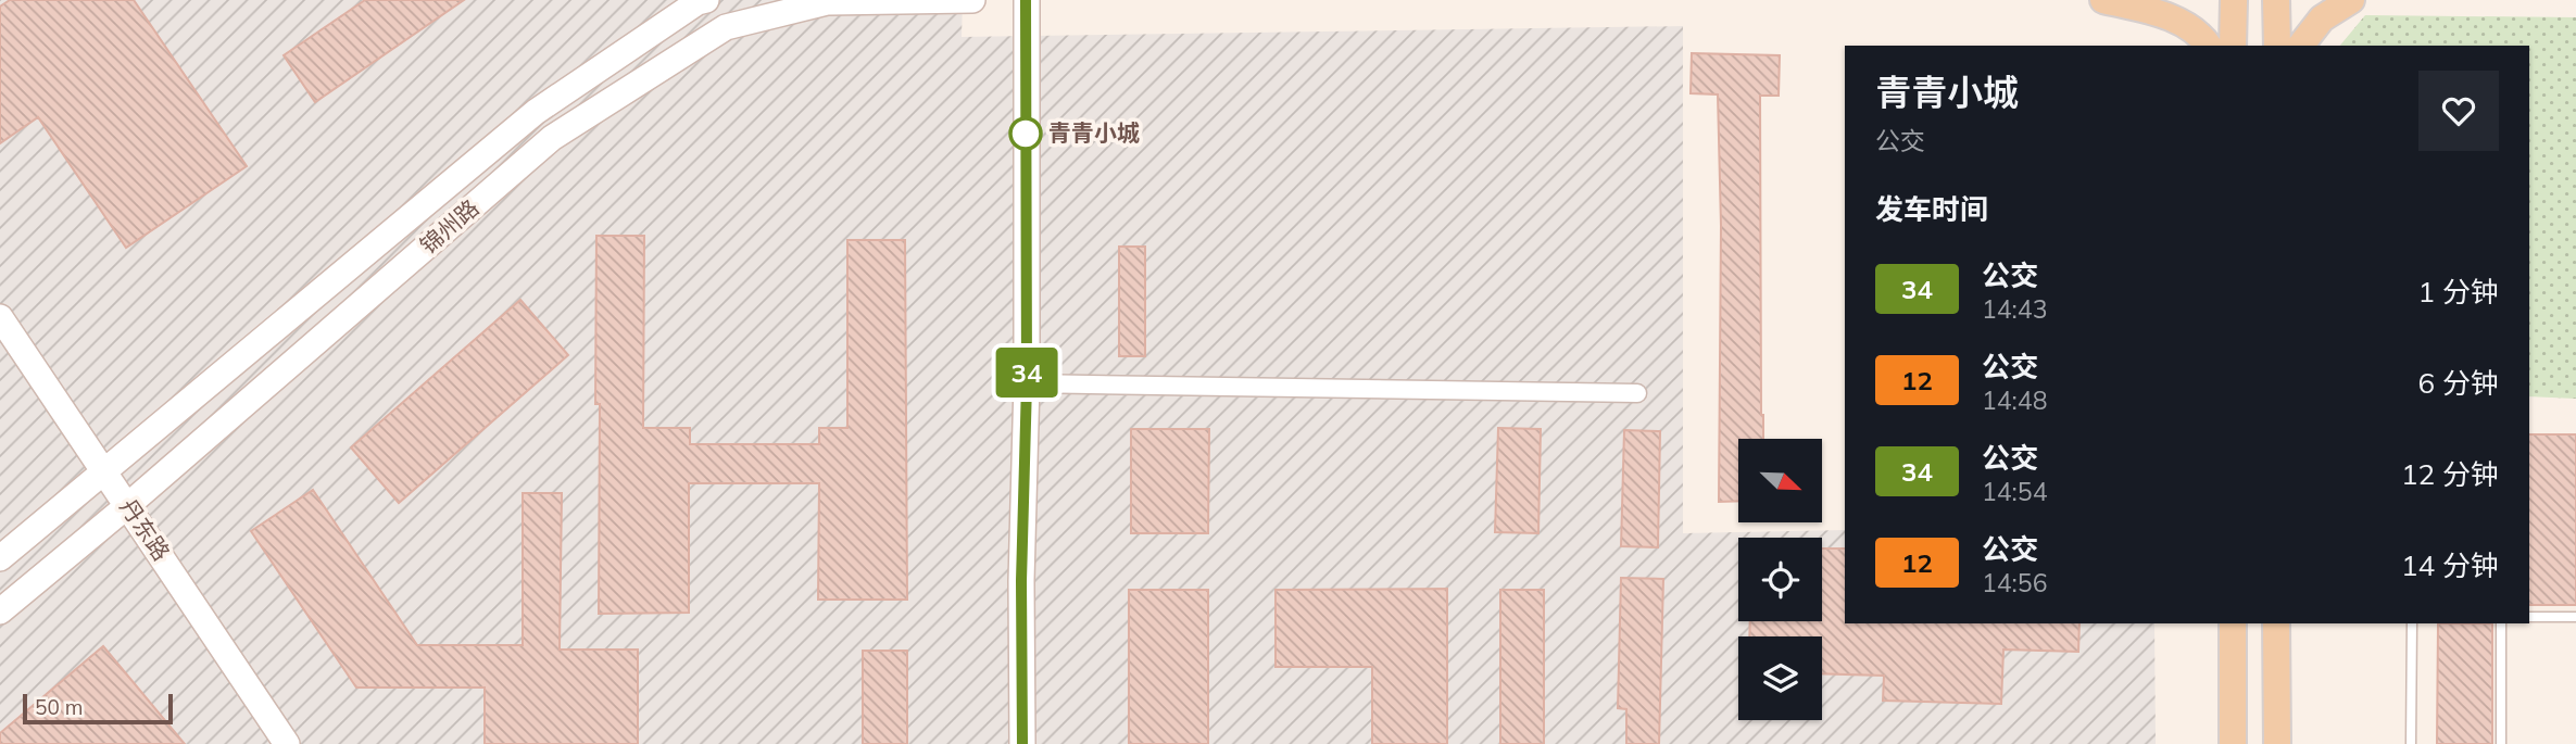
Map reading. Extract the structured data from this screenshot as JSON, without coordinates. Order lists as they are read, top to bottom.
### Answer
{
  "streets": {
    "main road": ["锦州路", "丹东路"]
  },
  "crossings": [
    ["锦州路", "丹东路"]
  ],
  "places": ["青青小城"],
  "lines": ["bus line 34"],
  "scale_bar": "50 m",
  "north": "bottom right",
  "page": {
    "on_map": "34",
    "heading": [
      ["青青小城", "公交"],
      "发车时间"
    ],
    "list": [
      {
        "mark": "34",
        "name": "公交",
        "note": "14:43",
        "value": "1 分钟"
      },
      {
        "mark": "12",
        "name": "公交",
        "note": "14:48",
        "value": "6 分钟"
      },
      {
        "mark": "34",
        "name": "公交",
        "note": "14:54",
        "value": "12 分钟"
      },
      {
        "mark": "12",
        "name": "公交",
        "note": "14:56",
        "value": "14 分钟"
      }
    ],
    "scale": "50 m"
  }
}
